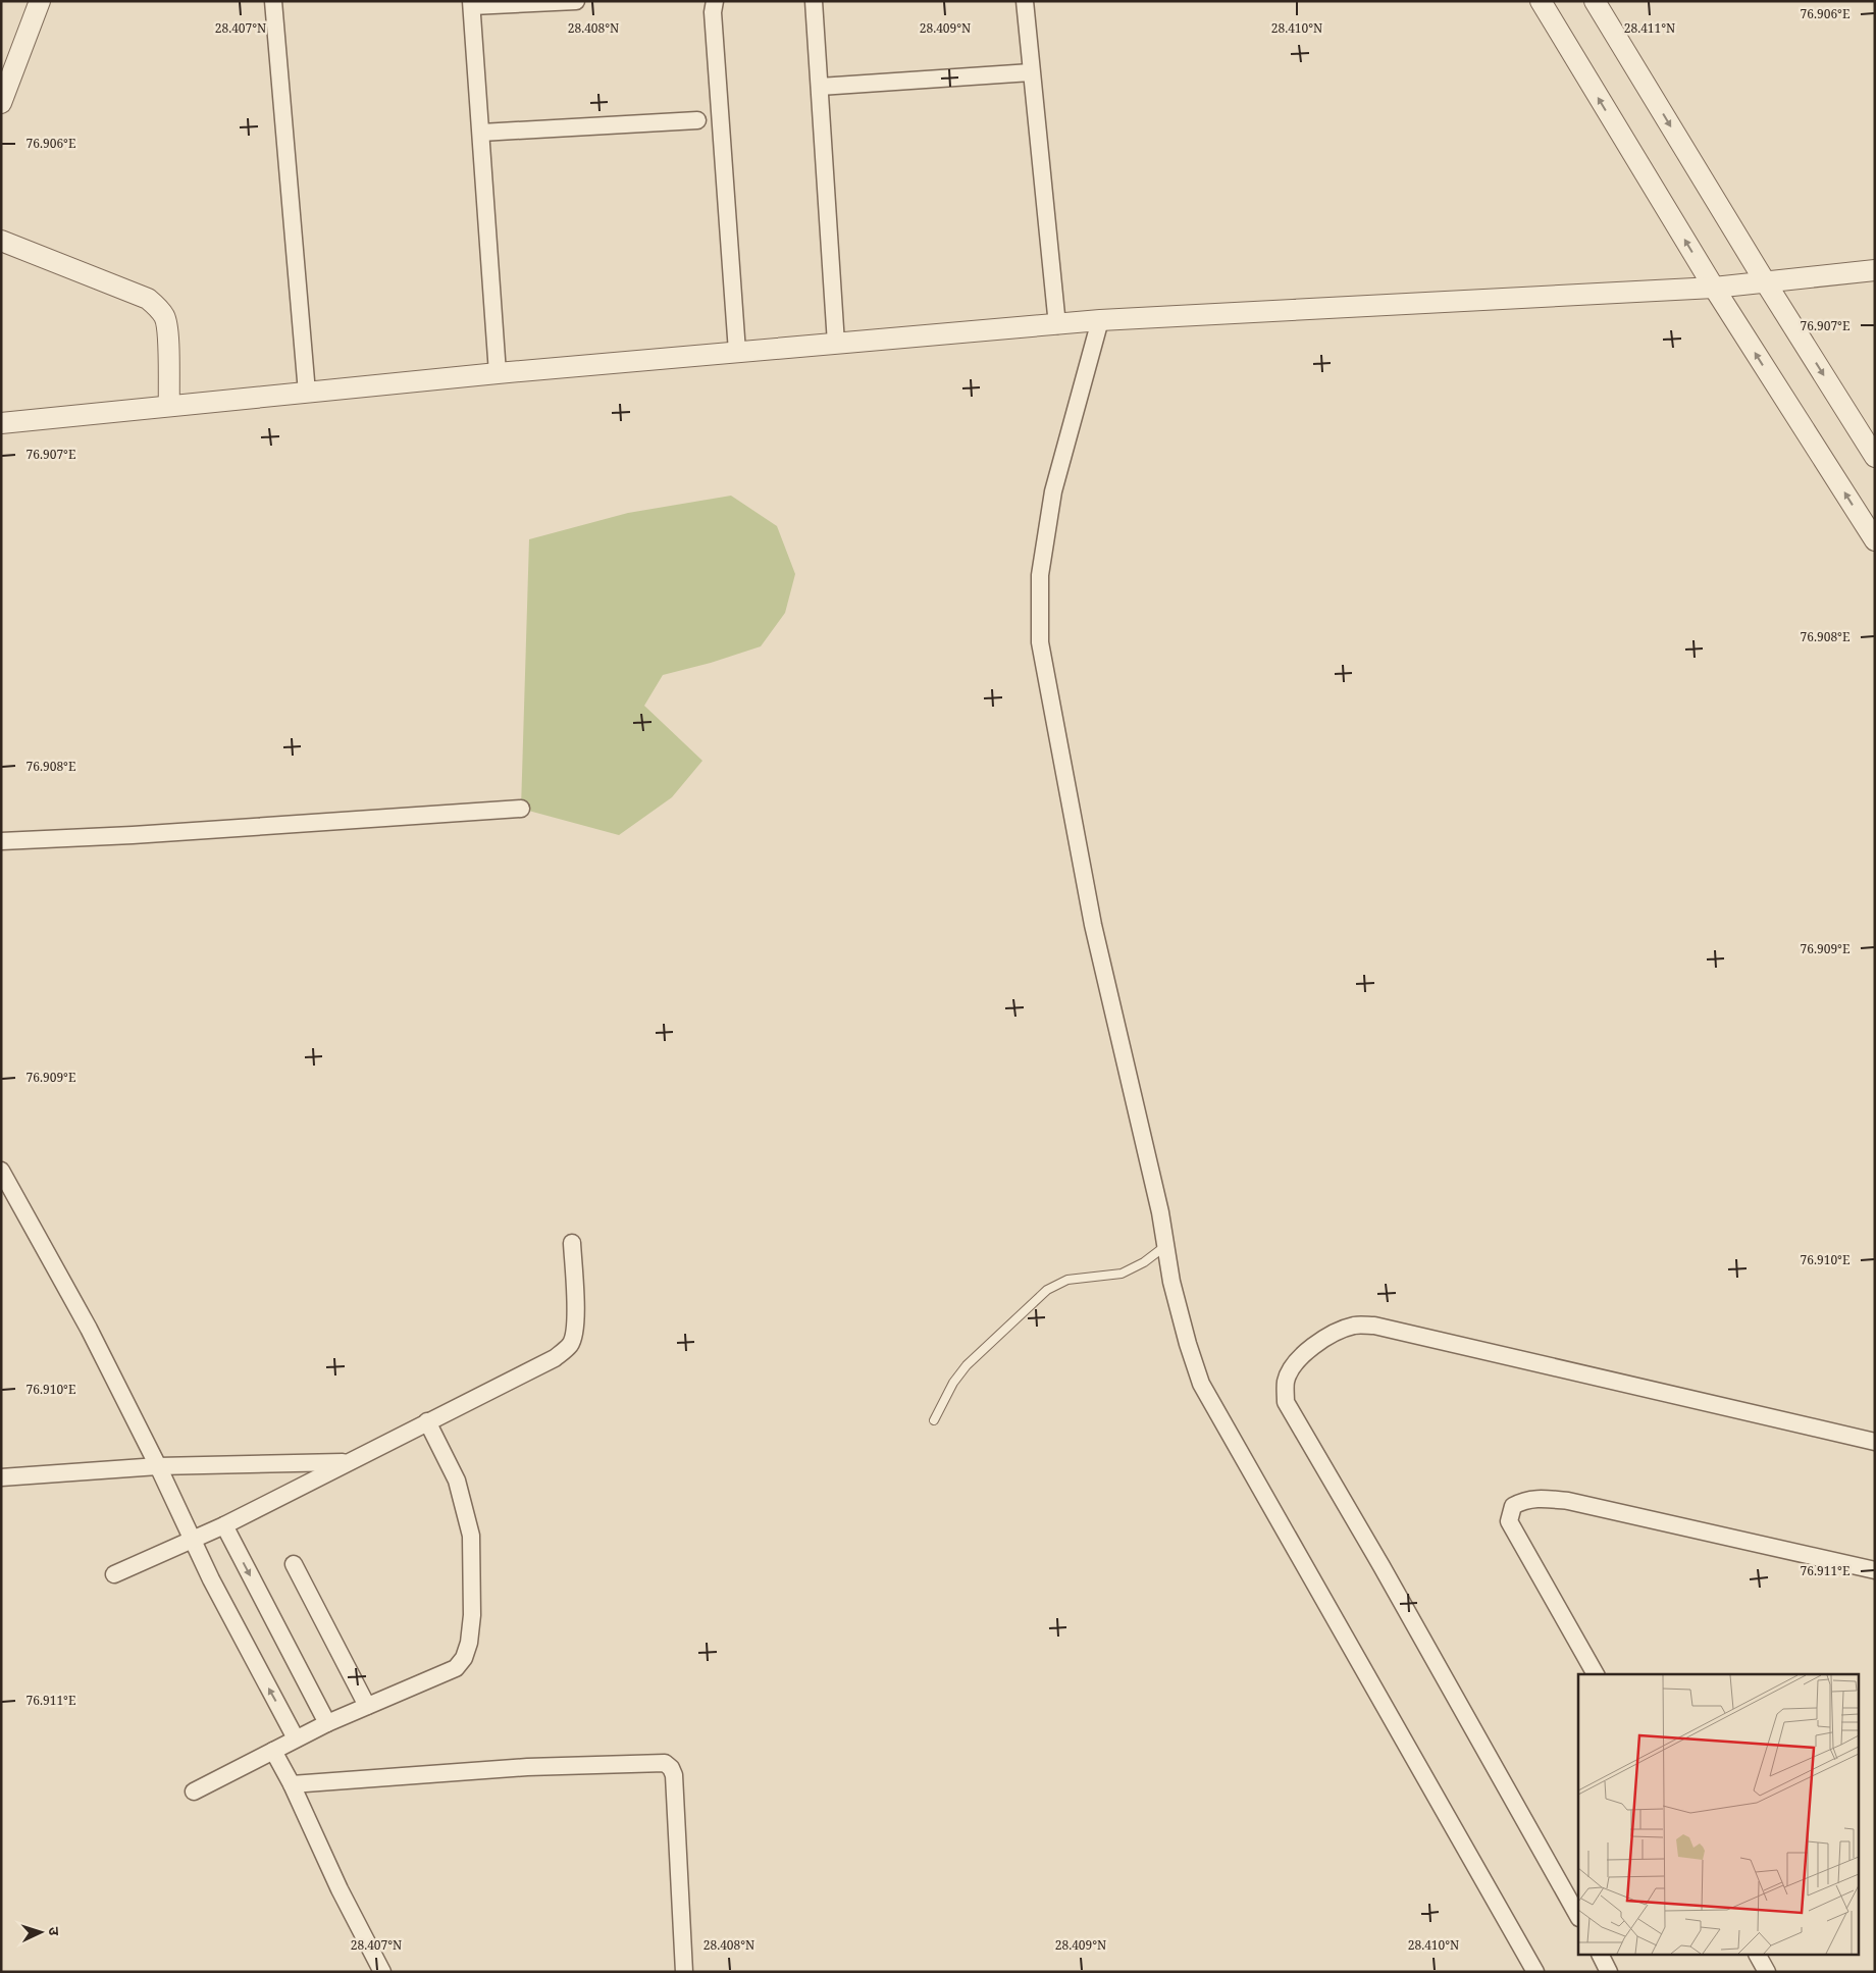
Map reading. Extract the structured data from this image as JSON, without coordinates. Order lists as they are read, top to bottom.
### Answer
{
  "north": "right",
  "coordinates": [
    "76.906°E",
    "28.407°N",
    "28.408°N",
    "28.409°N",
    "28.410°N",
    "28.411°N",
    "76.907°E",
    "76.908°E",
    "76.909°E",
    "76.910°E",
    "76.911°E"
  ]
}
